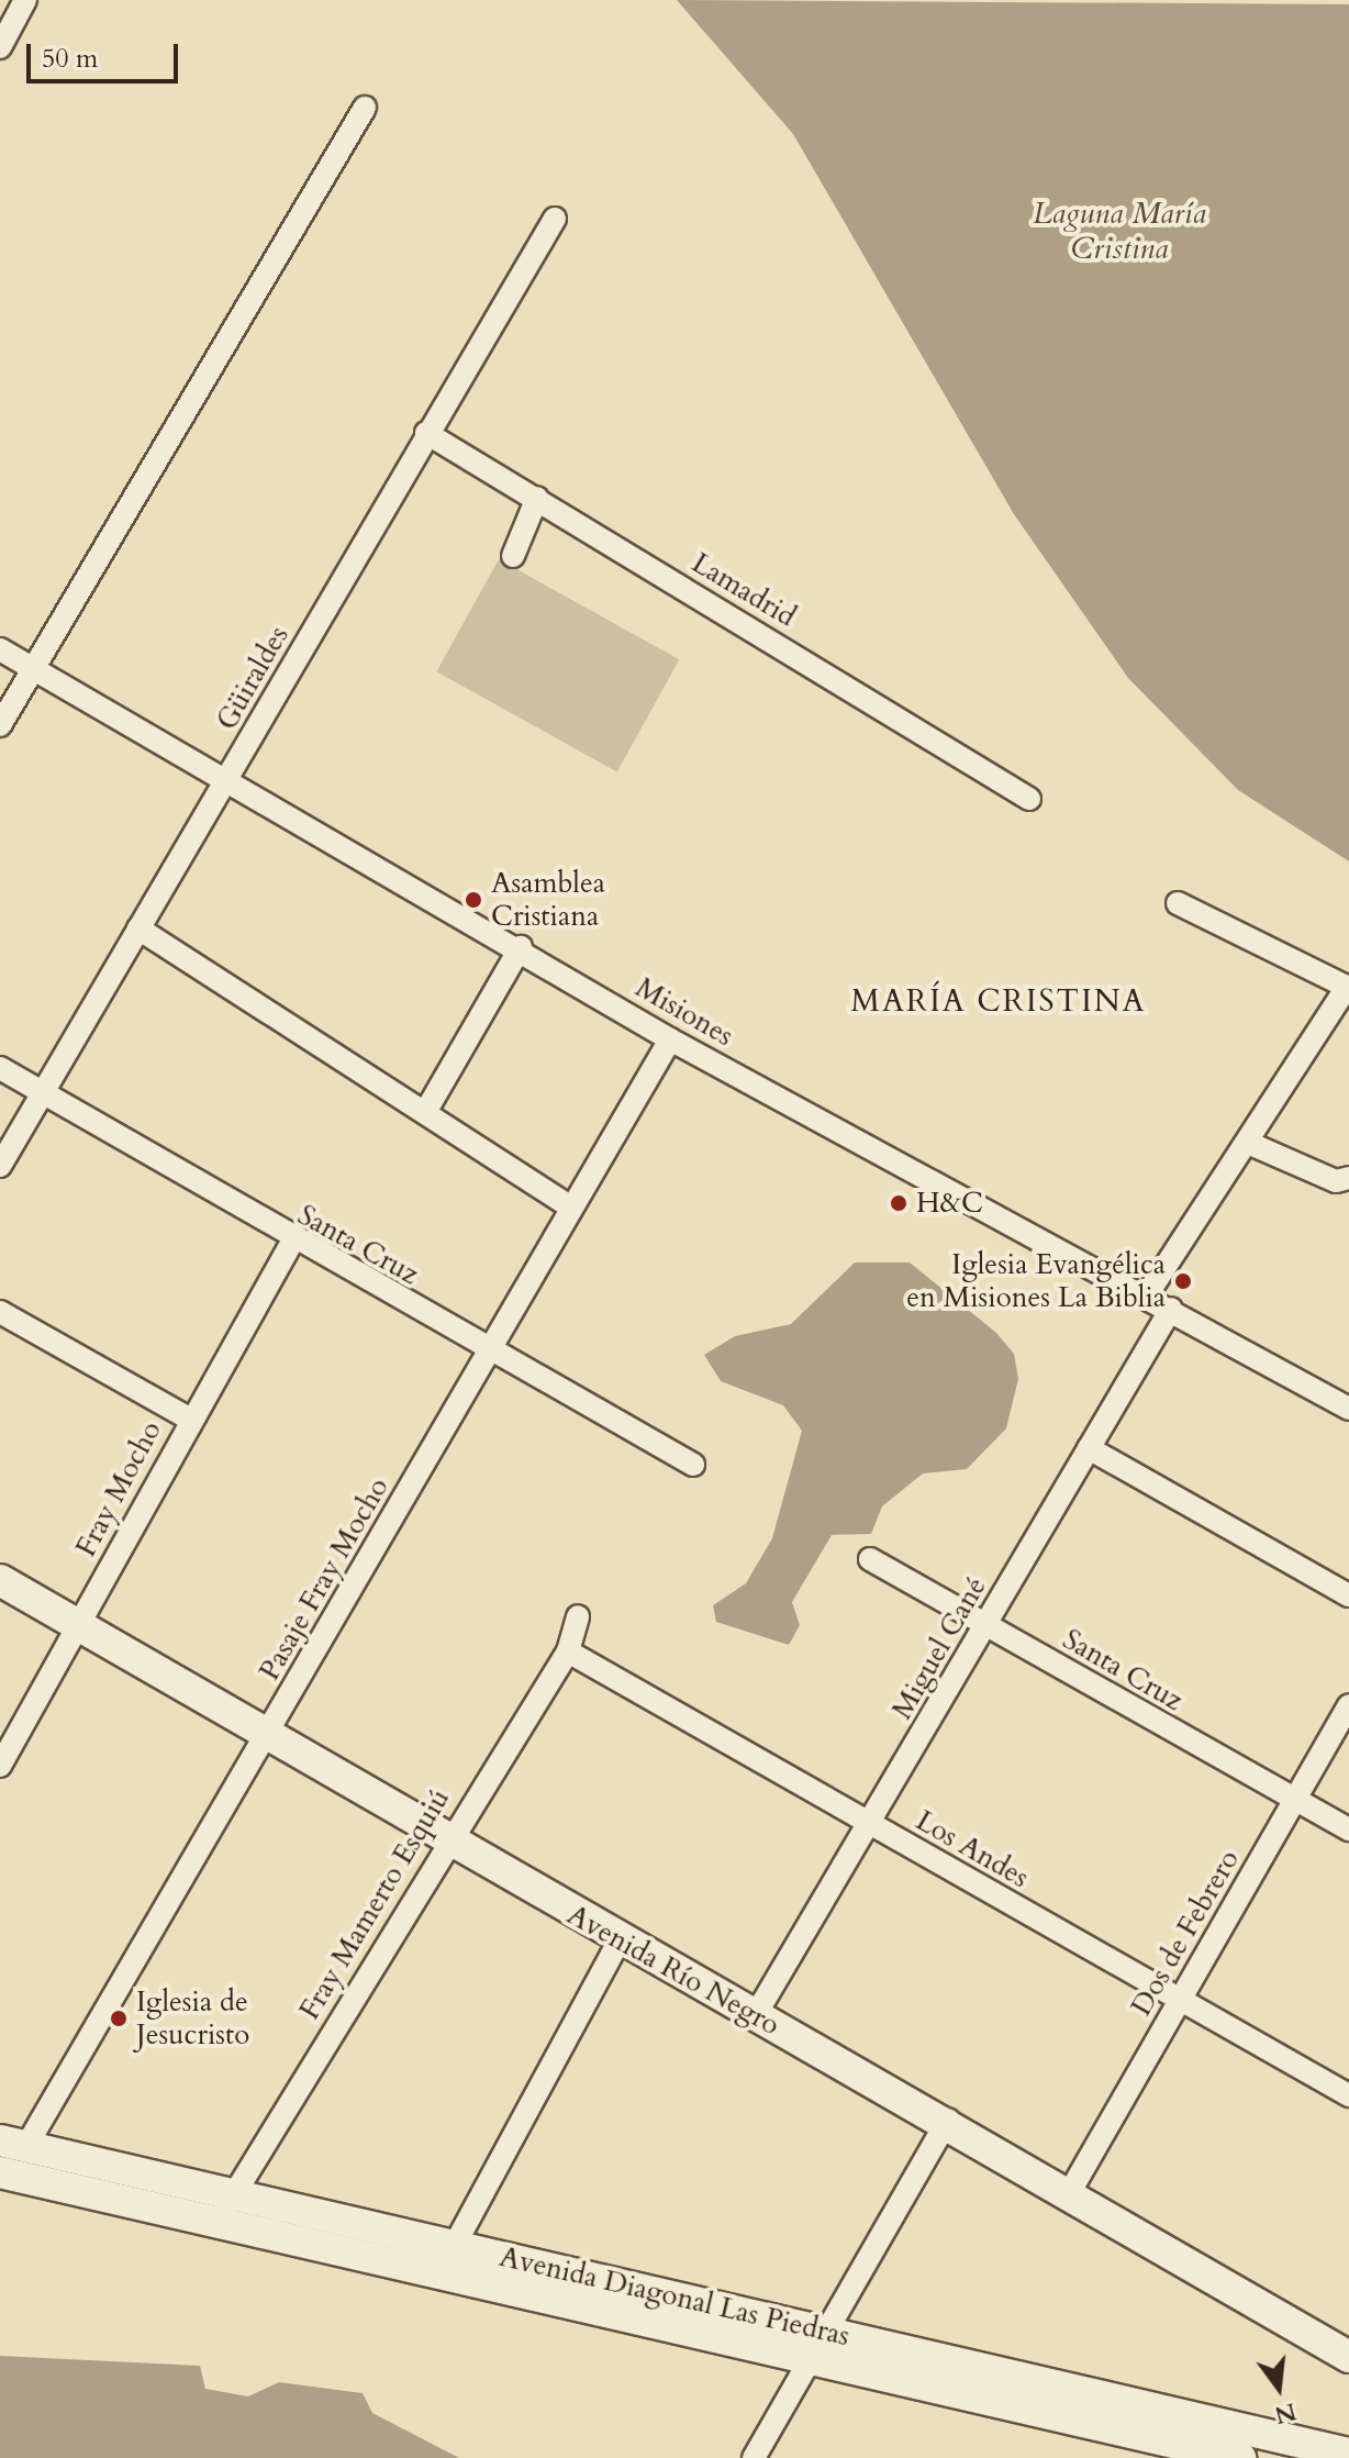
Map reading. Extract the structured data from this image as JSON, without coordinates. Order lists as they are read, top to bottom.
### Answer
{
  "streets": {
    "street": [
      "Lamadrid",
      "Güiraldes",
      "Misiones",
      "Santa Cruz",
      "Fray Mocho",
      "Pasaje Fray Mocho",
      "Miguel Cané",
      "Los Andes",
      "Fray Mamerto Esquiú",
      "Dos de Febrero",
      "Avenida Río Negro",
      "Avenida Diagonal Las Piedras"
    ]
  },
  "crossings": [
    ["Lamadrid", "Güiraldes"],
    ["Güiraldes", "Misiones"],
    ["Güiraldes", "Santa Cruz"],
    ["Misiones", "Pasaje Fray Mocho"],
    ["Misiones", "Miguel Cané"],
    ["Santa Cruz", "Fray Mocho"],
    ["Santa Cruz", "Pasaje Fray Mocho"],
    ["Santa Cruz", "Miguel Cané"],
    ["Santa Cruz", "Dos de Febrero"],
    ["Fray Mocho", "Avenida Río Negro"],
    ["Pasaje Fray Mocho", "Avenida Río Negro"],
    ["Pasaje Fray Mocho", "Avenida Diagonal Las Piedras"],
    ["Miguel Cané", "Los Andes"],
    ["Miguel Cané", "Avenida Río Negro"],
    ["Los Andes", "Fray Mamerto Esquiú"],
    ["Los Andes", "Dos de Febrero"],
    ["Fray Mamerto Esquiú", "Avenida Río Negro"],
    ["Fray Mamerto Esquiú", "Avenida Diagonal Las Piedras"],
    ["Dos de Febrero", "Avenida Río Negro"]
  ],
  "districts": ["MARÍA CRISTINA"],
  "water": ["Laguna María Cristina"],
  "places": [
    "Asamblea Cristiana",
    "H&C",
    "Iglesia Evangélica en Misiones La Biblia",
    "Iglesia de Jesucristo"
  ],
  "scale_bar": "50 m",
  "north": "bottom"
}
